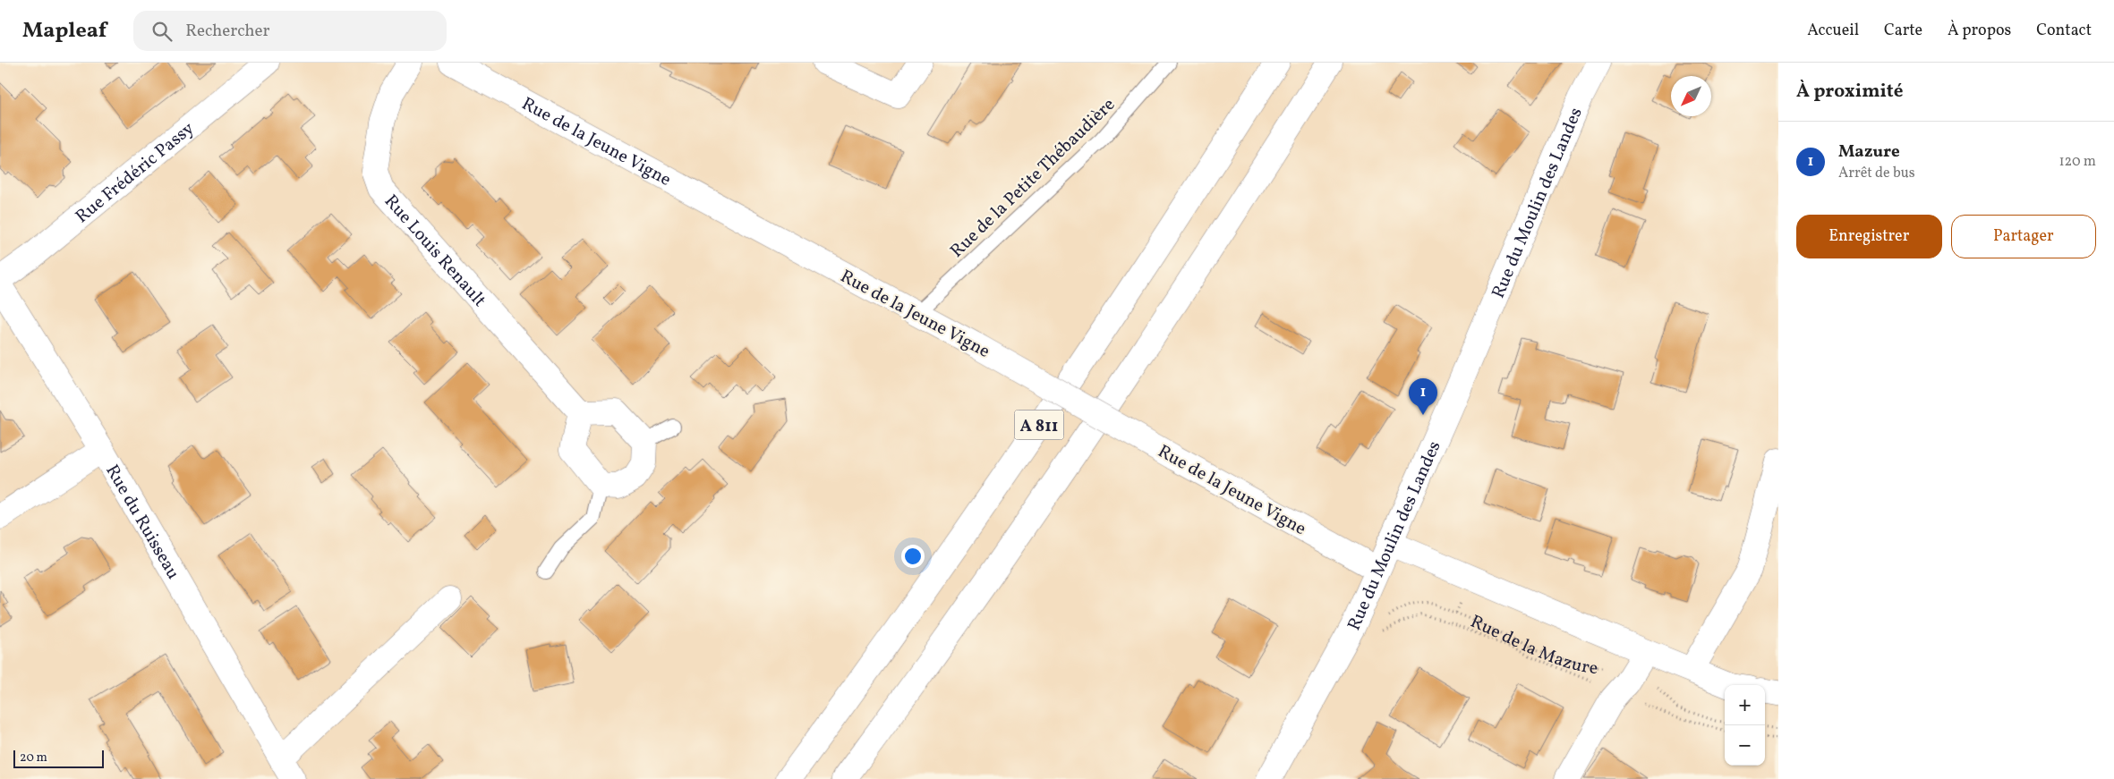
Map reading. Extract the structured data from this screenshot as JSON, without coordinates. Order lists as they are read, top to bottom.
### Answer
{
  "streets": {
    "main road": [
      "Rue de la Jeune Vigne",
      "Rue Frédéric Passy",
      "Rue du Moulin des Landes",
      "Rue Louis Renault",
      "A 811",
      "Rue du Ruisseau",
      "Rue de la Mazure"
    ],
    "lane": ["Rue de la Petite Thébaudière"]
  },
  "crossings": [
    ["Rue de la Jeune Vigne", "Rue de la Petite Thébaudière"],
    ["Rue de la Jeune Vigne", "Rue du Moulin des Landes"],
    ["Rue du Moulin des Landes", "Rue de la Mazure"]
  ],
  "scale_bar": "20 m",
  "north": "bottom left",
  "page": {
    "header": "Mapleaf",
    "search": "Rechercher",
    "nav": [
      "Accueil",
      "Carte",
      "À propos",
      "Contact"
    ],
    "heading": "À proximité",
    "list": [
      {
        "mark": "1",
        "name": "Mazure",
        "note": "Arrêt de bus",
        "value": "120 m"
      }
    ],
    "buttons": ["Enregistrer", "Partager"],
    "pins": "1",
    "map_buttons": ["+", "−"],
    "scale": "20 m"
  }
}
